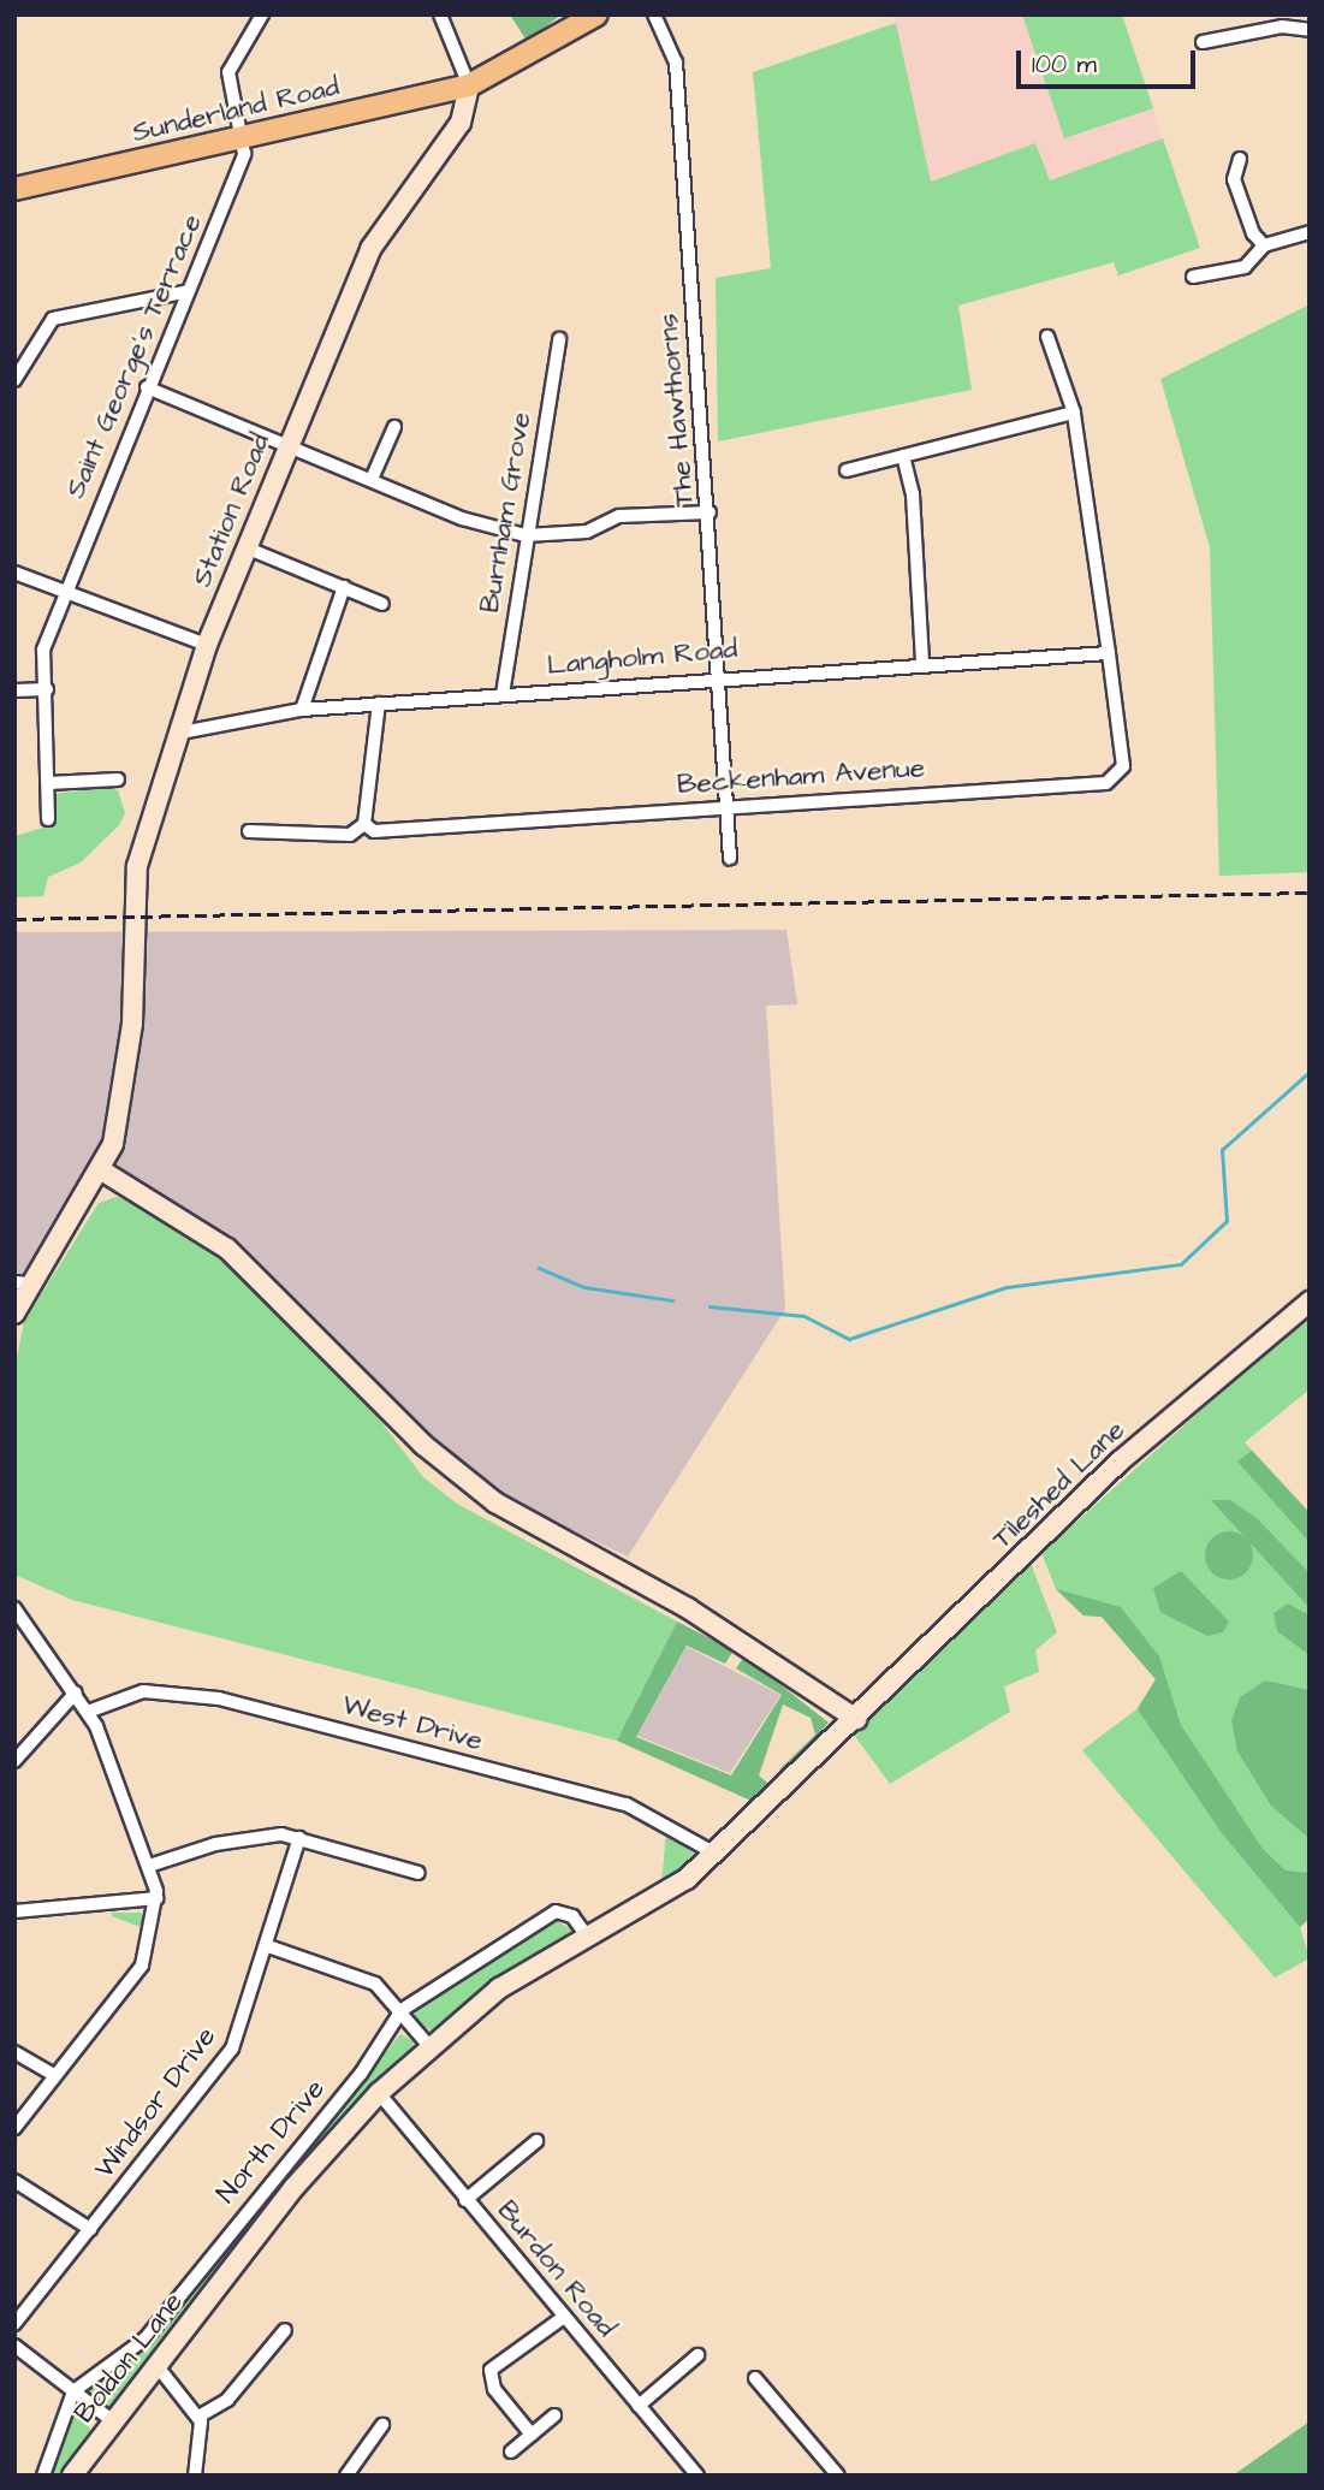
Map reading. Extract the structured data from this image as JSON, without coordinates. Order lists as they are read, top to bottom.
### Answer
{
  "streets": {
    "main road": ["Sunderland Road"],
    "street": [
      "Saint George's Terrace",
      "The Hawthorns",
      "Station Road",
      "Burnham Grove",
      "Langholm Road",
      "Beckenham Avenue",
      "Tileshed Lane",
      "West Drive",
      "Windsor Drive",
      "North Drive",
      "Burdon Road",
      "Boldon Lane"
    ]
  },
  "crossings": [
    ["Sunderland Road", "Saint George's Terrace"],
    ["Sunderland Road", "Station Road"],
    ["The Hawthorns", "Langholm Road"],
    ["The Hawthorns", "Beckenham Avenue"],
    ["Station Road", "Langholm Road"],
    ["Burnham Grove", "Langholm Road"],
    ["Langholm Road", "Beckenham Avenue"],
    ["Tileshed Lane", "West Drive"],
    ["Tileshed Lane", "North Drive"],
    ["Tileshed Lane", "Boldon Lane"],
    ["North Drive", "Boldon Lane"],
    ["Burdon Road", "Boldon Lane"]
  ],
  "scale_bar": "100 m"
}
